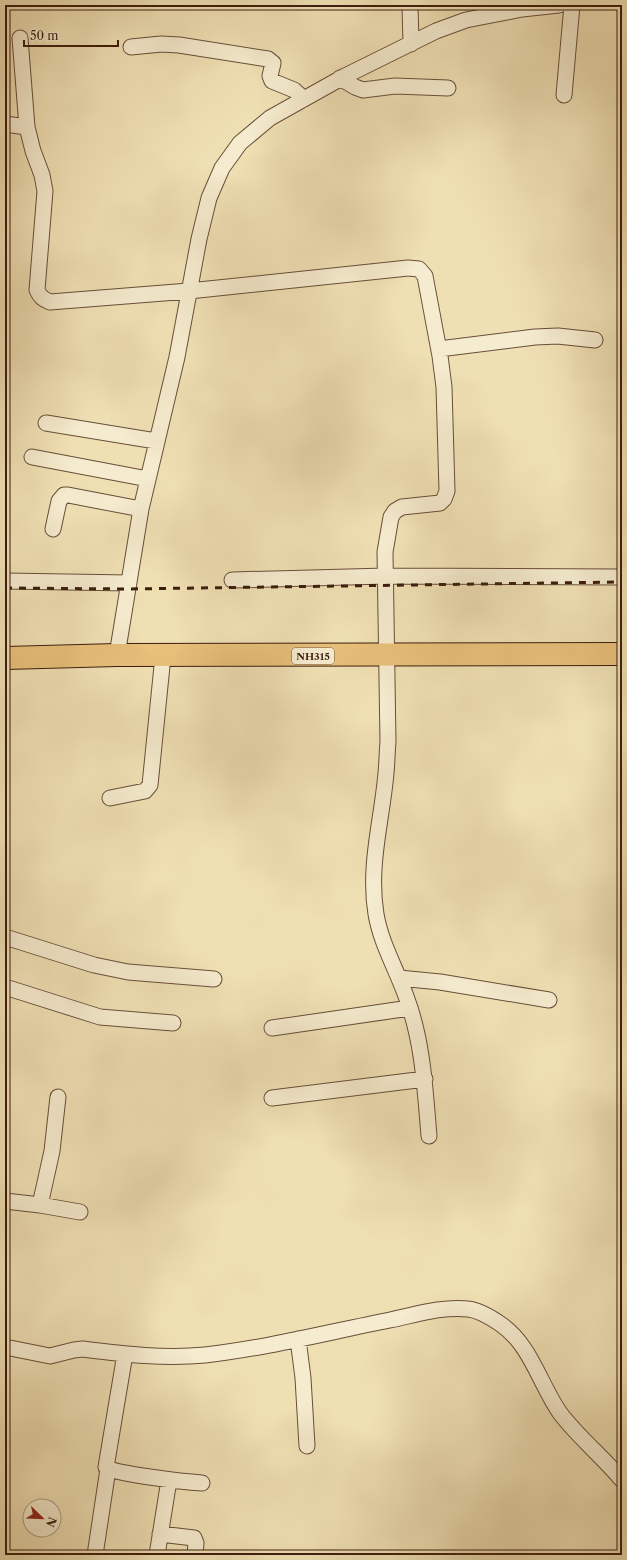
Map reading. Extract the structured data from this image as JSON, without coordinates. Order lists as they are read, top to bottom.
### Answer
{
  "streets": {
    "highway": ["NH315"]
  },
  "scale_bar": "50 m",
  "north": "bottom right"
}
